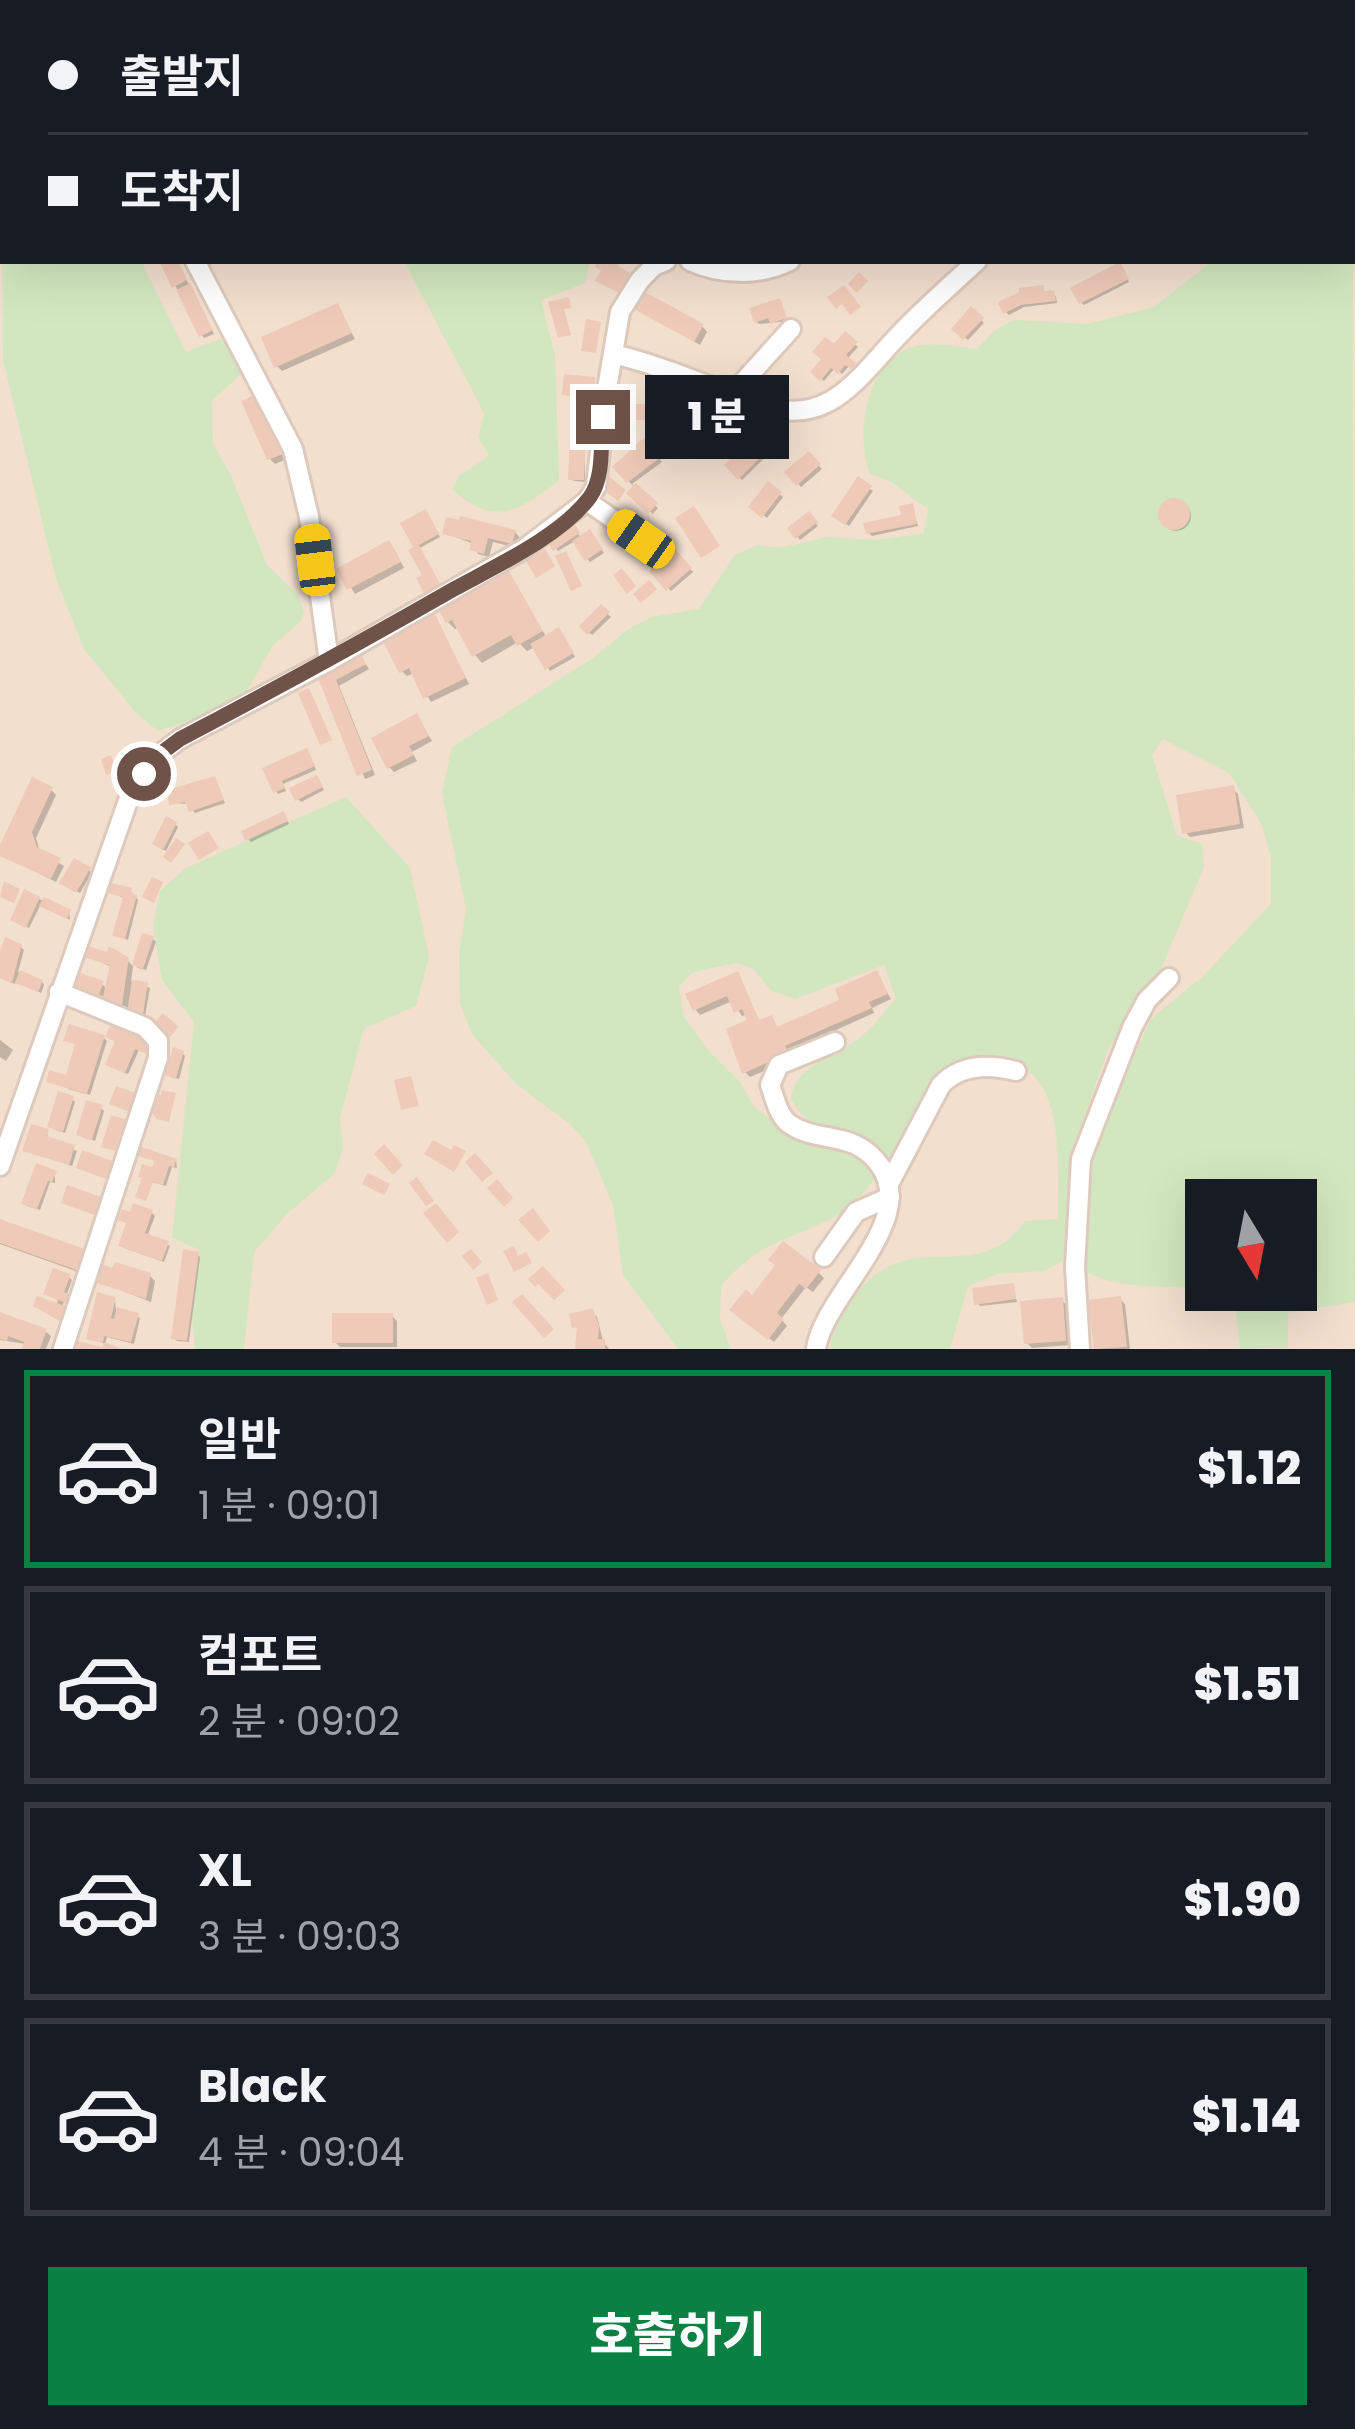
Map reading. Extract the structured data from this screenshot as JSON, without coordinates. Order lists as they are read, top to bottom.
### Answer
{
  "north": "bottom",
  "page": {
    "banner": ["출발지", "도착지"],
    "bubble": "1 분",
    "list": [
      {
        "name": "일반",
        "note": "1 분 · 09:01",
        "value": "$1.12"
      },
      {
        "name": "컴포트",
        "note": "2 분 · 09:02",
        "value": "$1.51"
      },
      {
        "name": "XL",
        "note": "3 분 · 09:03",
        "value": "$1.90"
      },
      {
        "name": "Black",
        "note": "4 분 · 09:04",
        "value": "$1.14"
      }
    ],
    "buttons": "호출하기"
  }
}
